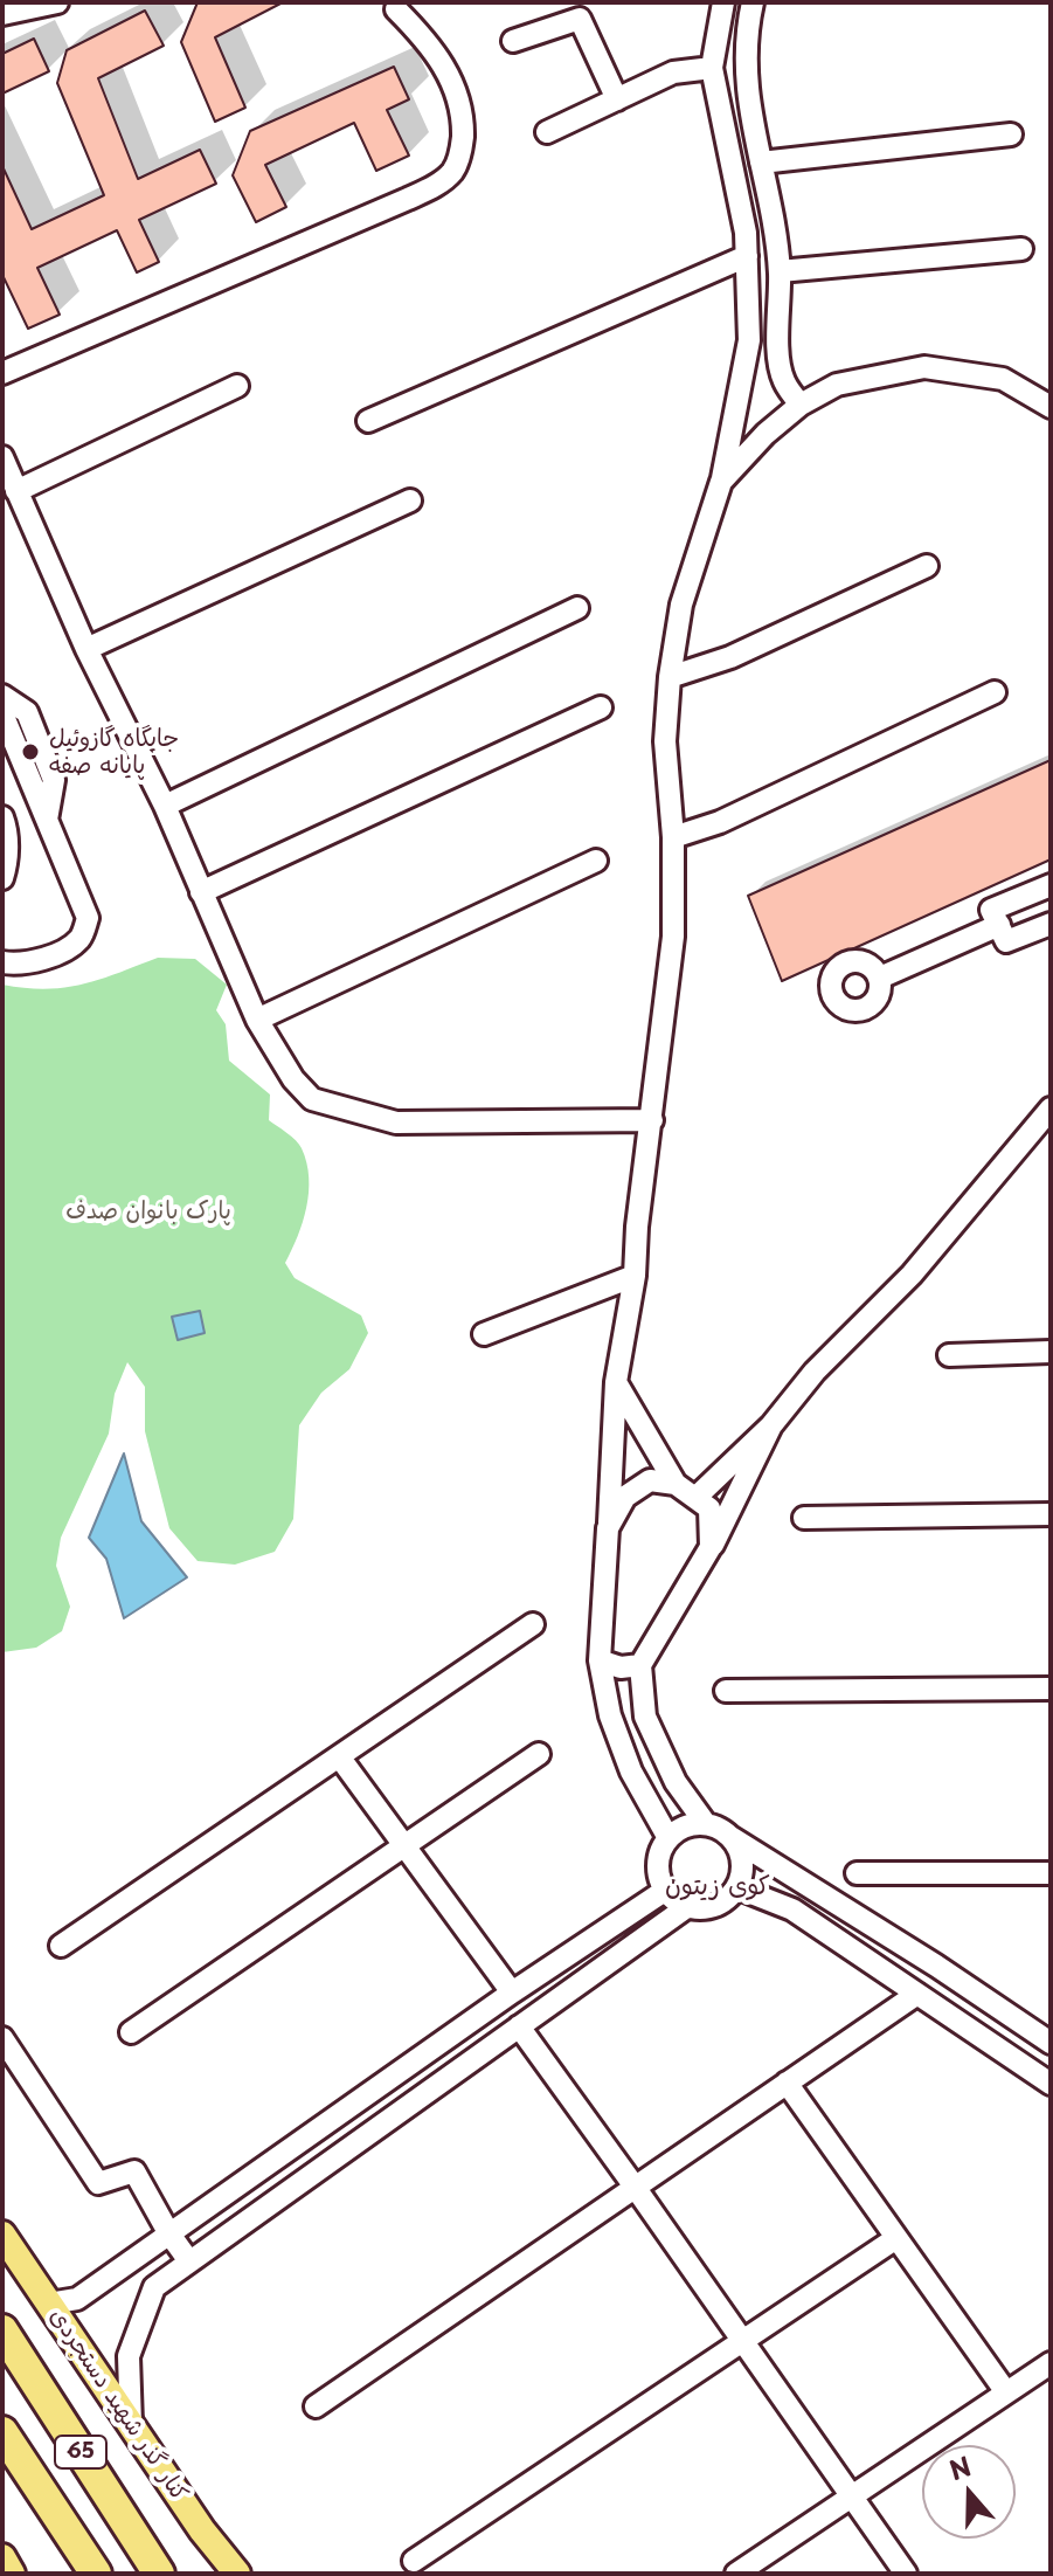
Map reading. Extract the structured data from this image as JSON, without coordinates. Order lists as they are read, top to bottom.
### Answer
{
  "streets": {
    "highway": ["65"],
    "main road": ["کنار گذر شهید دستجردی"]
  },
  "districts": ["کوی زیتون"],
  "parks": ["پارک بانوان صدف"],
  "places": ["جایگاه گازوئیل پایانه صفه"],
  "north": "top"
}
